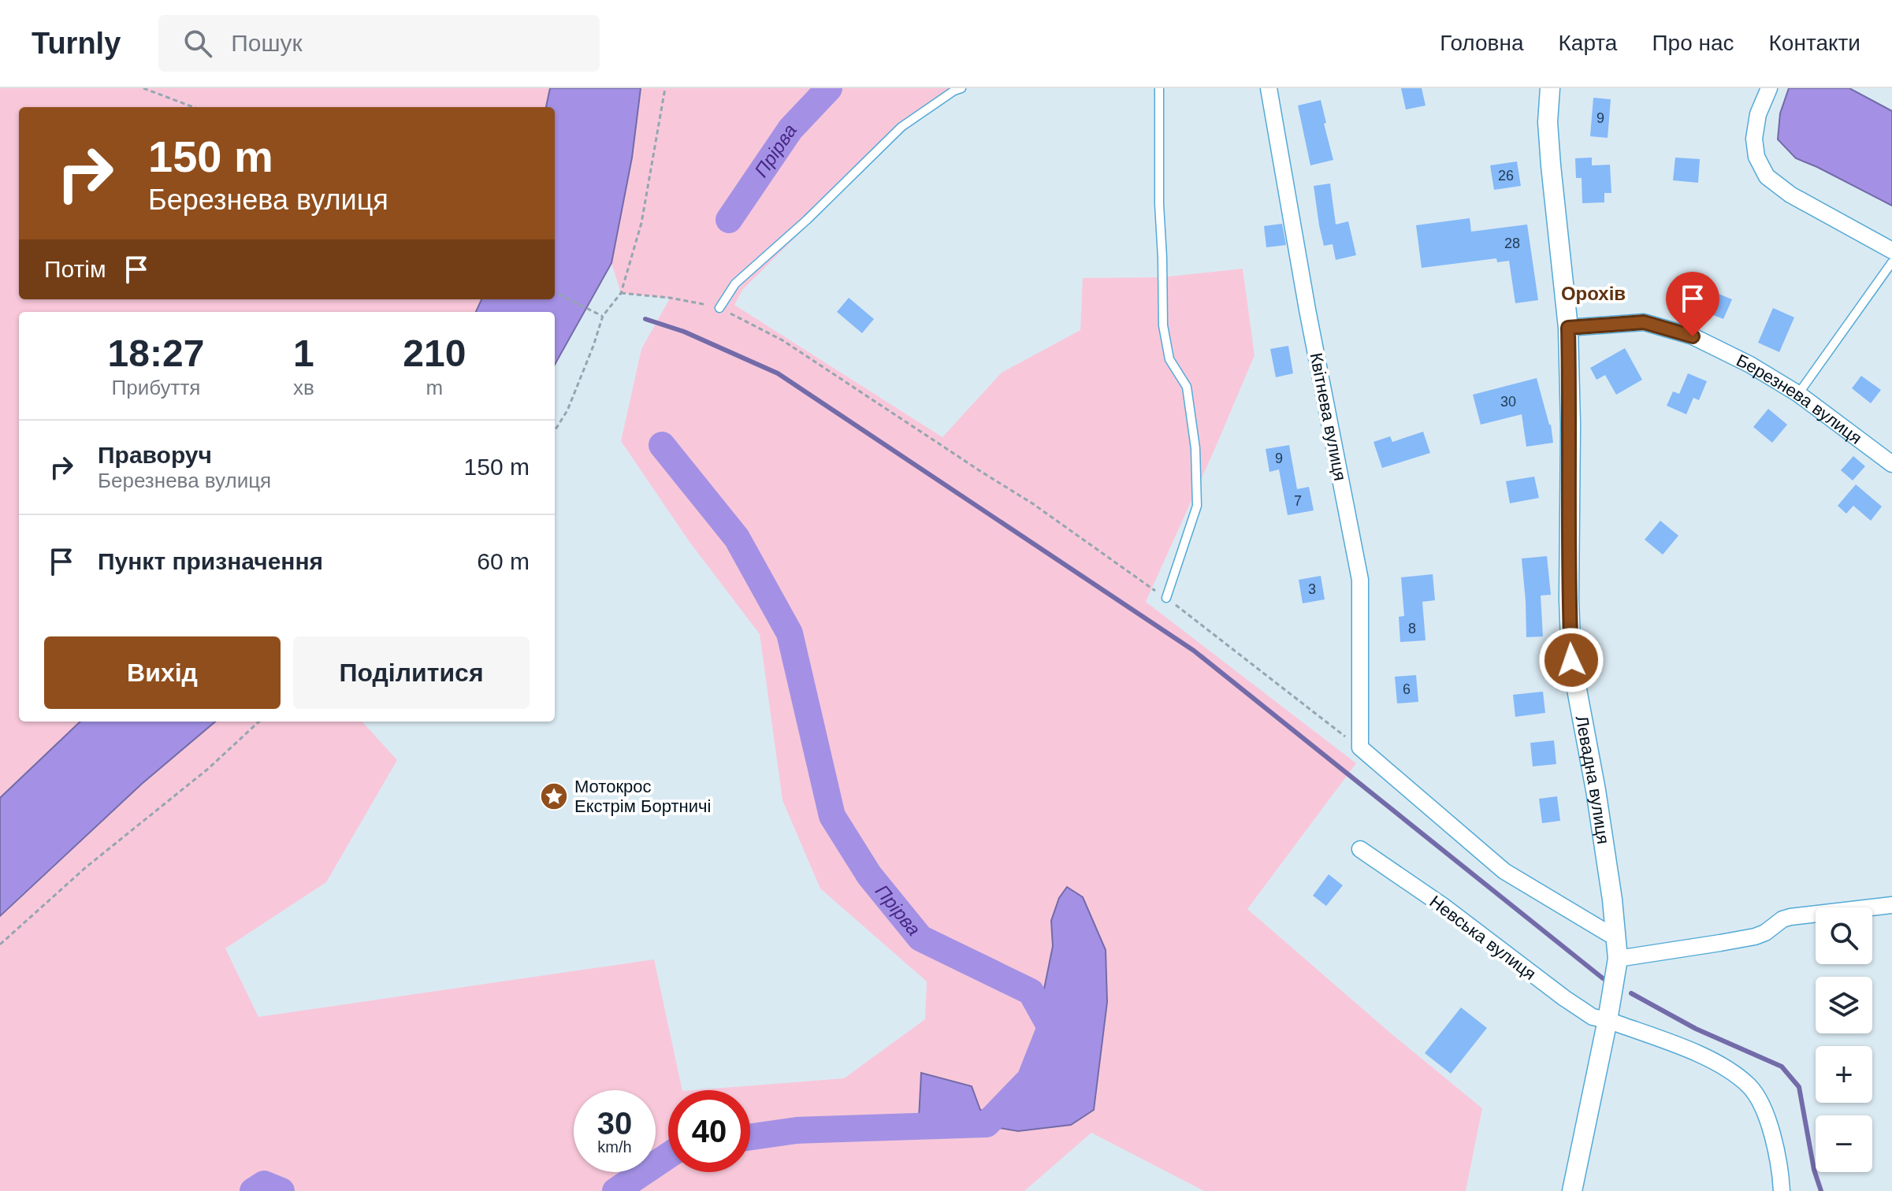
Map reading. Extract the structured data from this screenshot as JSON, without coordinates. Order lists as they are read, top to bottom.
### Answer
{
  "streets": {
    "street": [
      "Березнева вулиця",
      "Квітнева вулиця",
      "Левадна вулиця",
      "Невська вулиця"
    ]
  },
  "crossings": [
    ["Березнева вулиця", "Левадна вулиця"],
    ["Левадна вулиця", "Невська вулиця"]
  ],
  "districts": ["Орохів"],
  "water": ["Прірва"],
  "places": {
    "place": ["Мотокрос Екстрім Бортничі"]
  },
  "house_numbers": [
    "9",
    "26",
    "28",
    "30",
    "9",
    "7",
    "3",
    "8",
    "6"
  ],
  "page": {
    "header": "Turnly",
    "search": "Пошук",
    "nav": [
      "Головна",
      "Карта",
      "Про нас",
      "Контакти"
    ],
    "turn": ["150 m", "Березнева вулиця"],
    "then": "Потім",
    "eta": [
      "18:27",
      "Прибуття",
      "1",
      "хв",
      "210",
      "m"
    ],
    "list": [
      {
        "name": "Праворуч",
        "note": "Березнева вулиця",
        "value": "150 m"
      },
      {
        "name": "Пункт призначення",
        "value": "60 m"
      }
    ],
    "buttons": ["Вихід", "Поділитися"],
    "map_buttons": ["+", "−"],
    "speed": "30 km/h",
    "limit": "40"
  }
}
